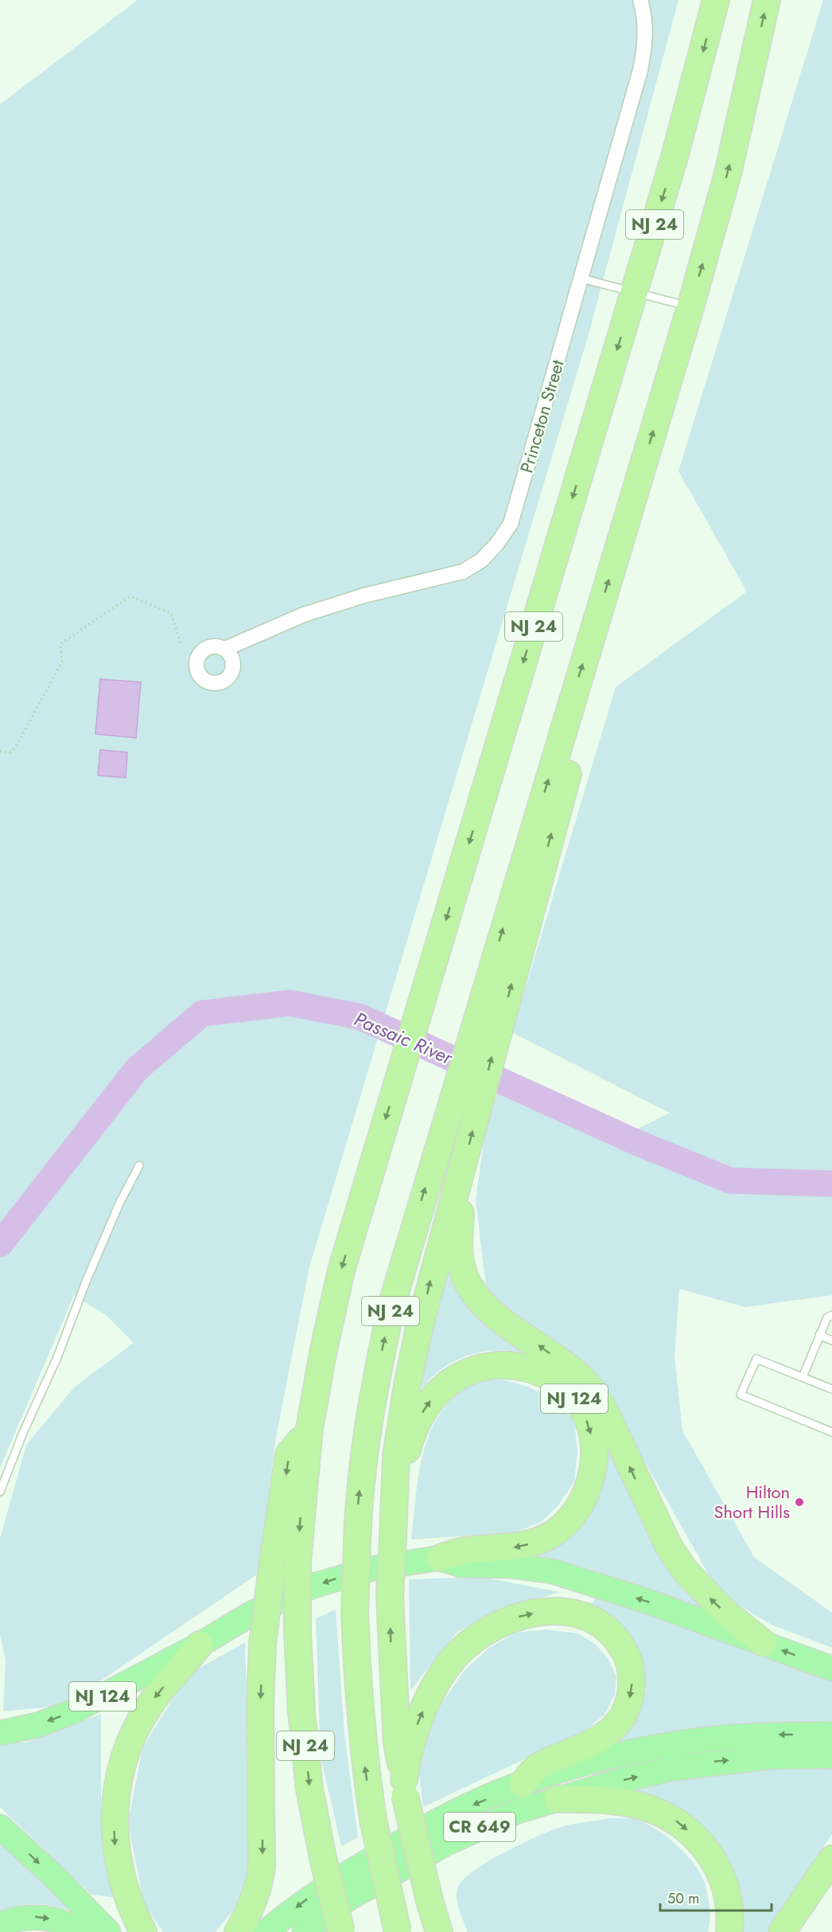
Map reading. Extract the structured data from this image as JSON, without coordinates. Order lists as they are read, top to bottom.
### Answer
{
  "streets": {
    "highway": ["NJ 24", "NJ 124"],
    "main road": ["CR 649"],
    "street": ["Princeton Street"]
  },
  "water": ["Passaic River"],
  "places": ["Hilton Short Hills"],
  "scale_bar": "50 m"
}
